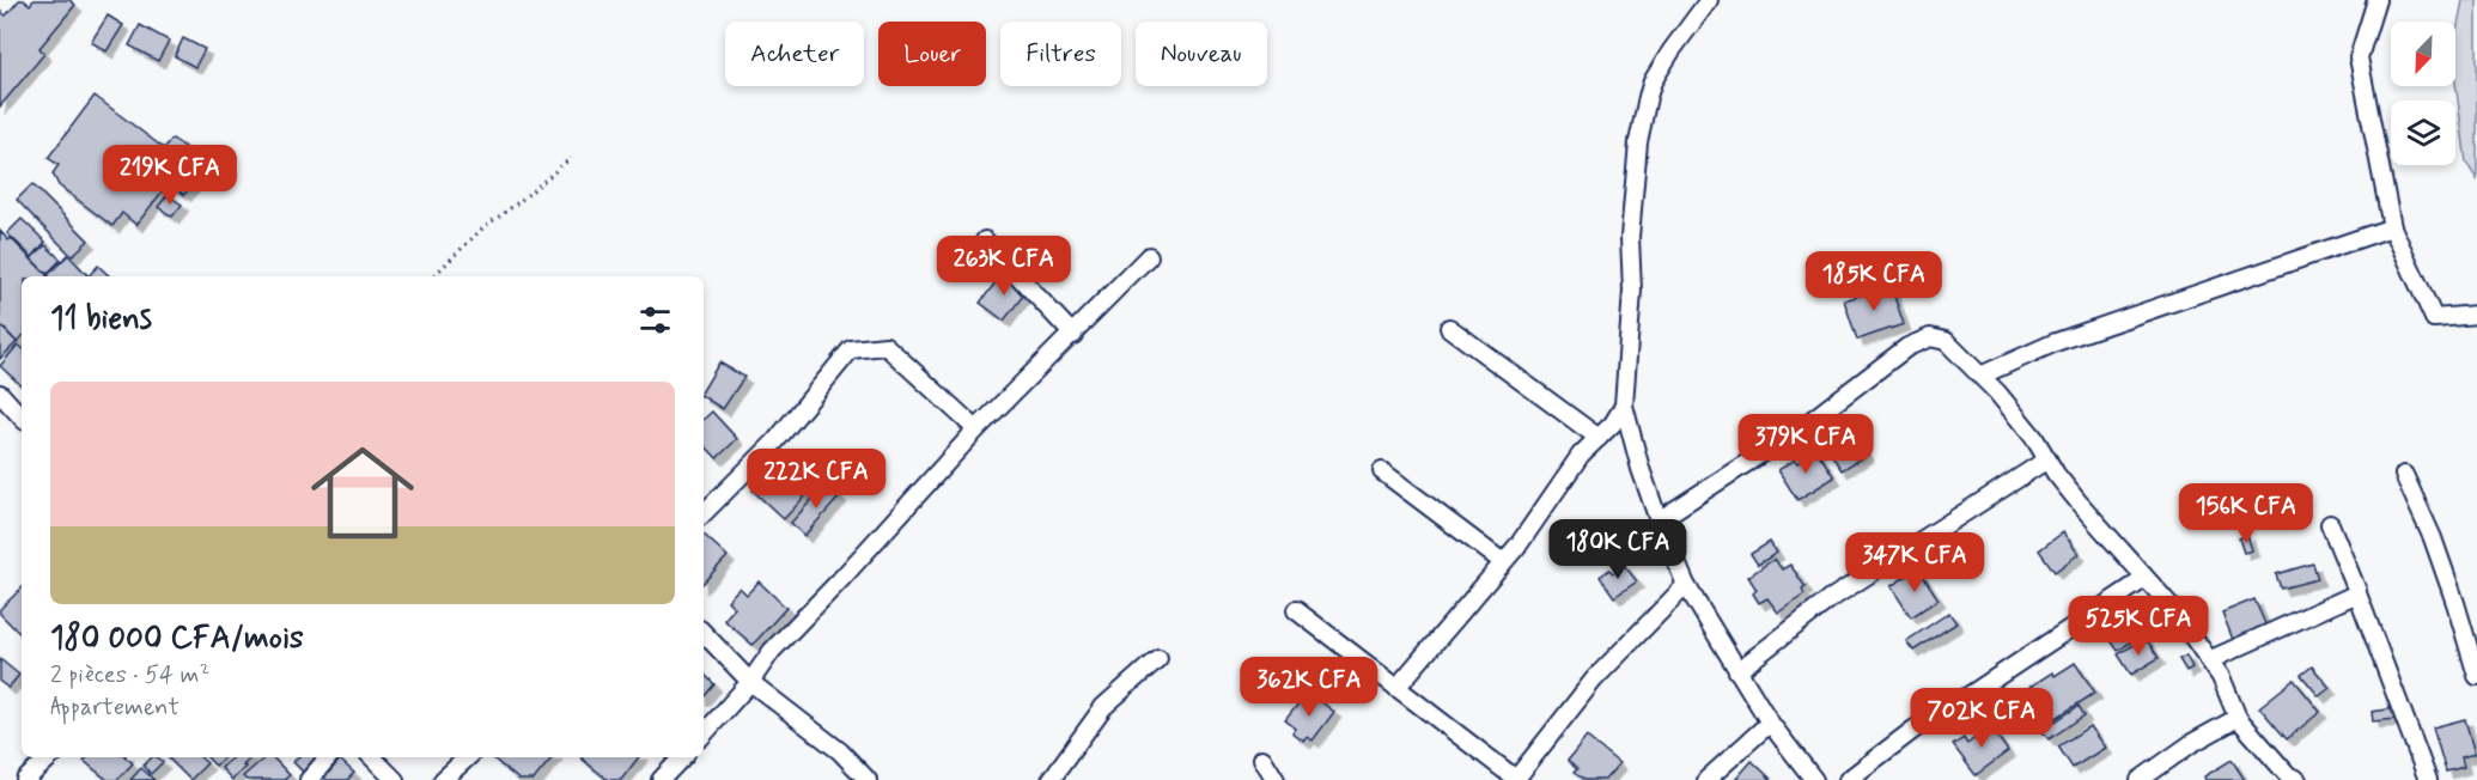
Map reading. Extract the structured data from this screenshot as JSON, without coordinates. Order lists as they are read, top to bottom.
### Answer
{
  "north": "bottom left",
  "page": {
    "chip": [
      "Acheter",
      "Louer",
      "Filtres",
      "Nouveau"
    ],
    "price": [
      "219K CFA",
      "263K CFA",
      "185K CFA",
      "379K CFA",
      "222K CFA",
      "156K CFA",
      "180K CFA",
      "347K CFA",
      "525K CFA",
      "362K CFA",
      "702K CFA"
    ],
    "heading": "11 biens",
    "list": [
      {
        "name": "180 000 CFA/mois",
        "note": "2 pièces · 54 m² · Appartement"
      }
    ]
  }
}
